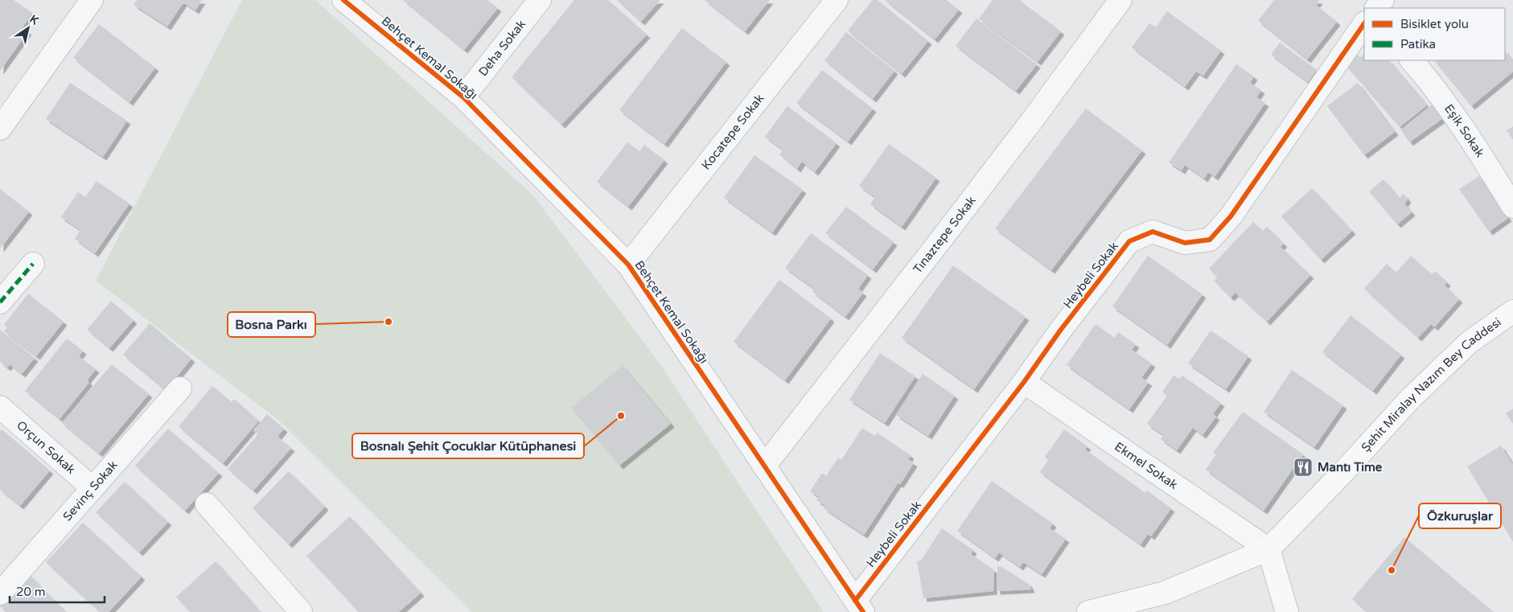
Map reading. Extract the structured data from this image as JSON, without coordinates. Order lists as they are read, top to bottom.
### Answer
{
  "streets": {
    "street": [
      "Deha Sokak",
      "Behçet Kemal Sokağı",
      "Eşik Sokak",
      "Kocatepe Sokak",
      "Tınaztepe Sokak",
      "Heybeli Sokak",
      "Şehit Miralay Nazım Bey Caddesi",
      "Orçun Sokak",
      "Ekmel Sokak",
      "Sevinç Sokak"
    ]
  },
  "crossings": [
    ["Deha Sokak", "Behçet Kemal Sokağı"],
    ["Behçet Kemal Sokağı", "Kocatepe Sokak"],
    ["Behçet Kemal Sokağı", "Tınaztepe Sokak"],
    ["Behçet Kemal Sokağı", "Heybeli Sokak"],
    ["Heybeli Sokak", "Ekmel Sokak"],
    ["Şehit Miralay Nazım Bey Caddesi", "Ekmel Sokak"],
    ["Orçun Sokak", "Sevinç Sokak"]
  ],
  "places": {
    "other": ["Bosna Parkı", "Bosnalı Şehit Çocuklar Kütüphanesi", "Özkuruşlar"],
    "restaurant": ["Mantı Time"]
  },
  "legend": ["Bisiklet yolu", "Patika"],
  "scale_bar": "20 m",
  "north": "top right"
}
